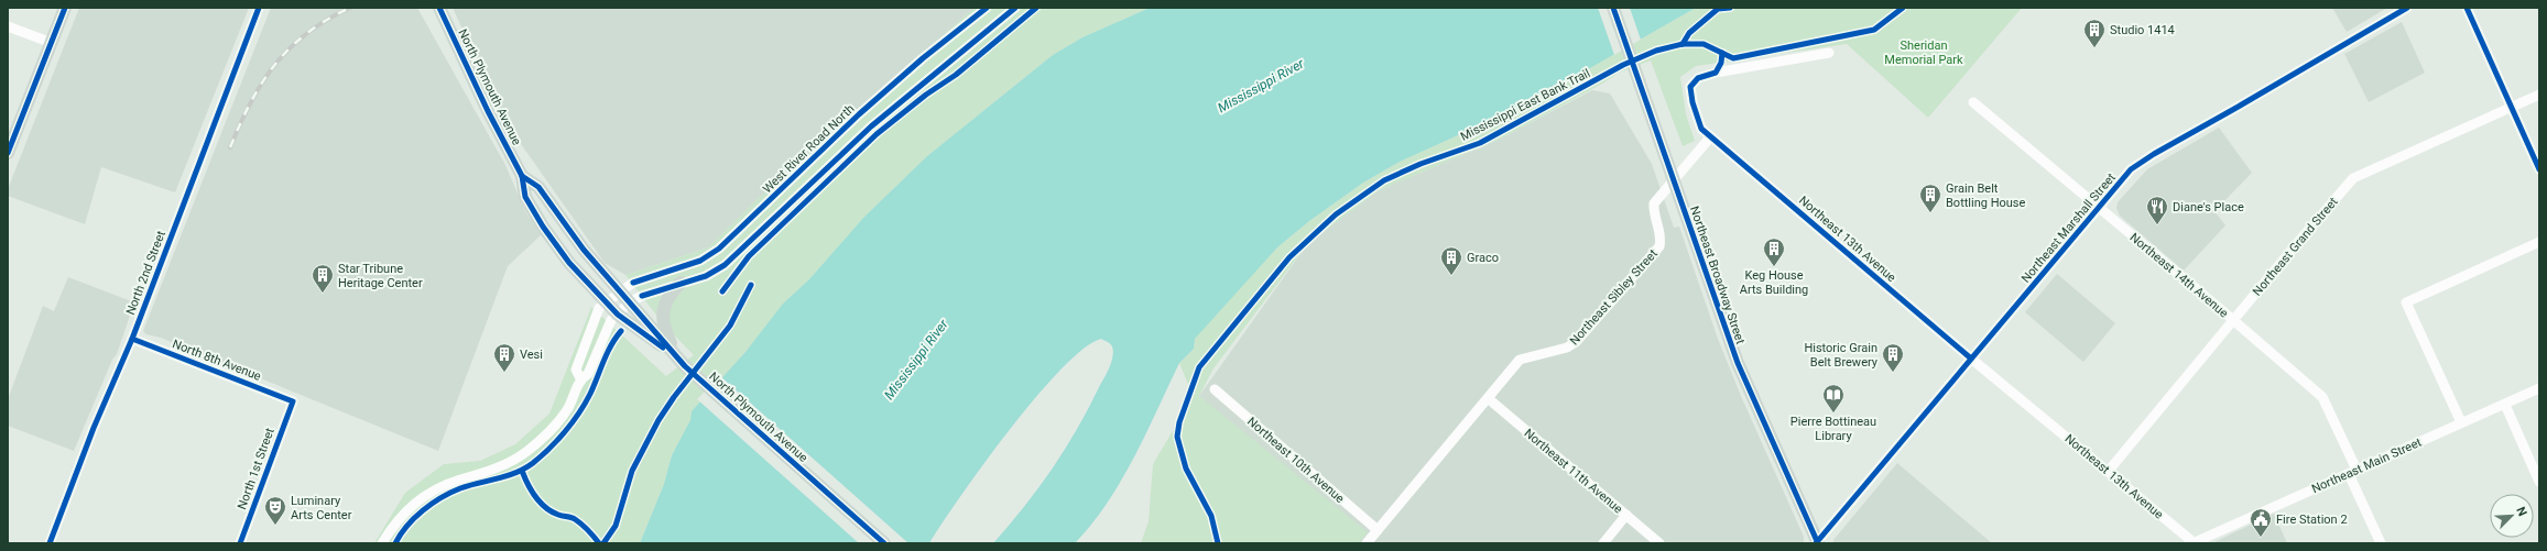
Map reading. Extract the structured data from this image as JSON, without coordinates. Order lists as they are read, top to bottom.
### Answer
{
  "streets": {
    "main road": ["North Plymouth Avenue", "Northeast Broadway Street"],
    "street": [
      "West River Road North",
      "Northeast Marshall Street",
      "Northeast 13th Avenue",
      "Northeast Grand Street",
      "North 2nd Street",
      "Northeast 14th Avenue",
      "Northeast Sibley Street",
      "North 8th Avenue",
      "Northeast 10th Avenue",
      "Northeast Main Street",
      "North 1st Street",
      "Northeast 11th Avenue"
    ],
    "cycle path": ["Mississippi East Bank Trail"]
  },
  "crossings": [
    ["North Plymouth Avenue", "West River Road North"],
    ["Northeast Marshall Street", "Northeast 13th Avenue"],
    ["Northeast Marshall Street", "Northeast Broadway Street"],
    ["Northeast Marshall Street", "Northeast 14th Avenue"],
    ["Northeast 13th Avenue", "Northeast Grand Street"],
    ["Northeast 13th Avenue", "Northeast Sibley Street"],
    ["Northeast 13th Avenue", "Northeast Main Street"],
    ["Northeast Grand Street", "Northeast 14th Avenue"],
    ["North 2nd Street", "North 8th Avenue"],
    ["Northeast 14th Avenue", "Northeast Main Street"],
    ["Northeast Sibley Street", "Northeast 10th Avenue"],
    ["Northeast Sibley Street", "Northeast 11th Avenue"],
    ["North 8th Avenue", "North 1st Street"]
  ],
  "water": ["Mississippi River"],
  "parks": ["Sheridan Memorial Park"],
  "places": {
    "building": [
      "Studio 1414",
      "Grain Belt Bottling House",
      "Keg House Arts Building",
      "Graco",
      "Star Tribune Heritage Center",
      "Vesi",
      "Historic Grain Belt Brewery"
    ],
    "restaurant": ["Diane's Place"],
    "library": ["Pierre Bottineau Library"],
    "theatre": ["Luminary Arts Center"],
    "public building": ["Fire Station 2"]
  },
  "north": "top right"
}
